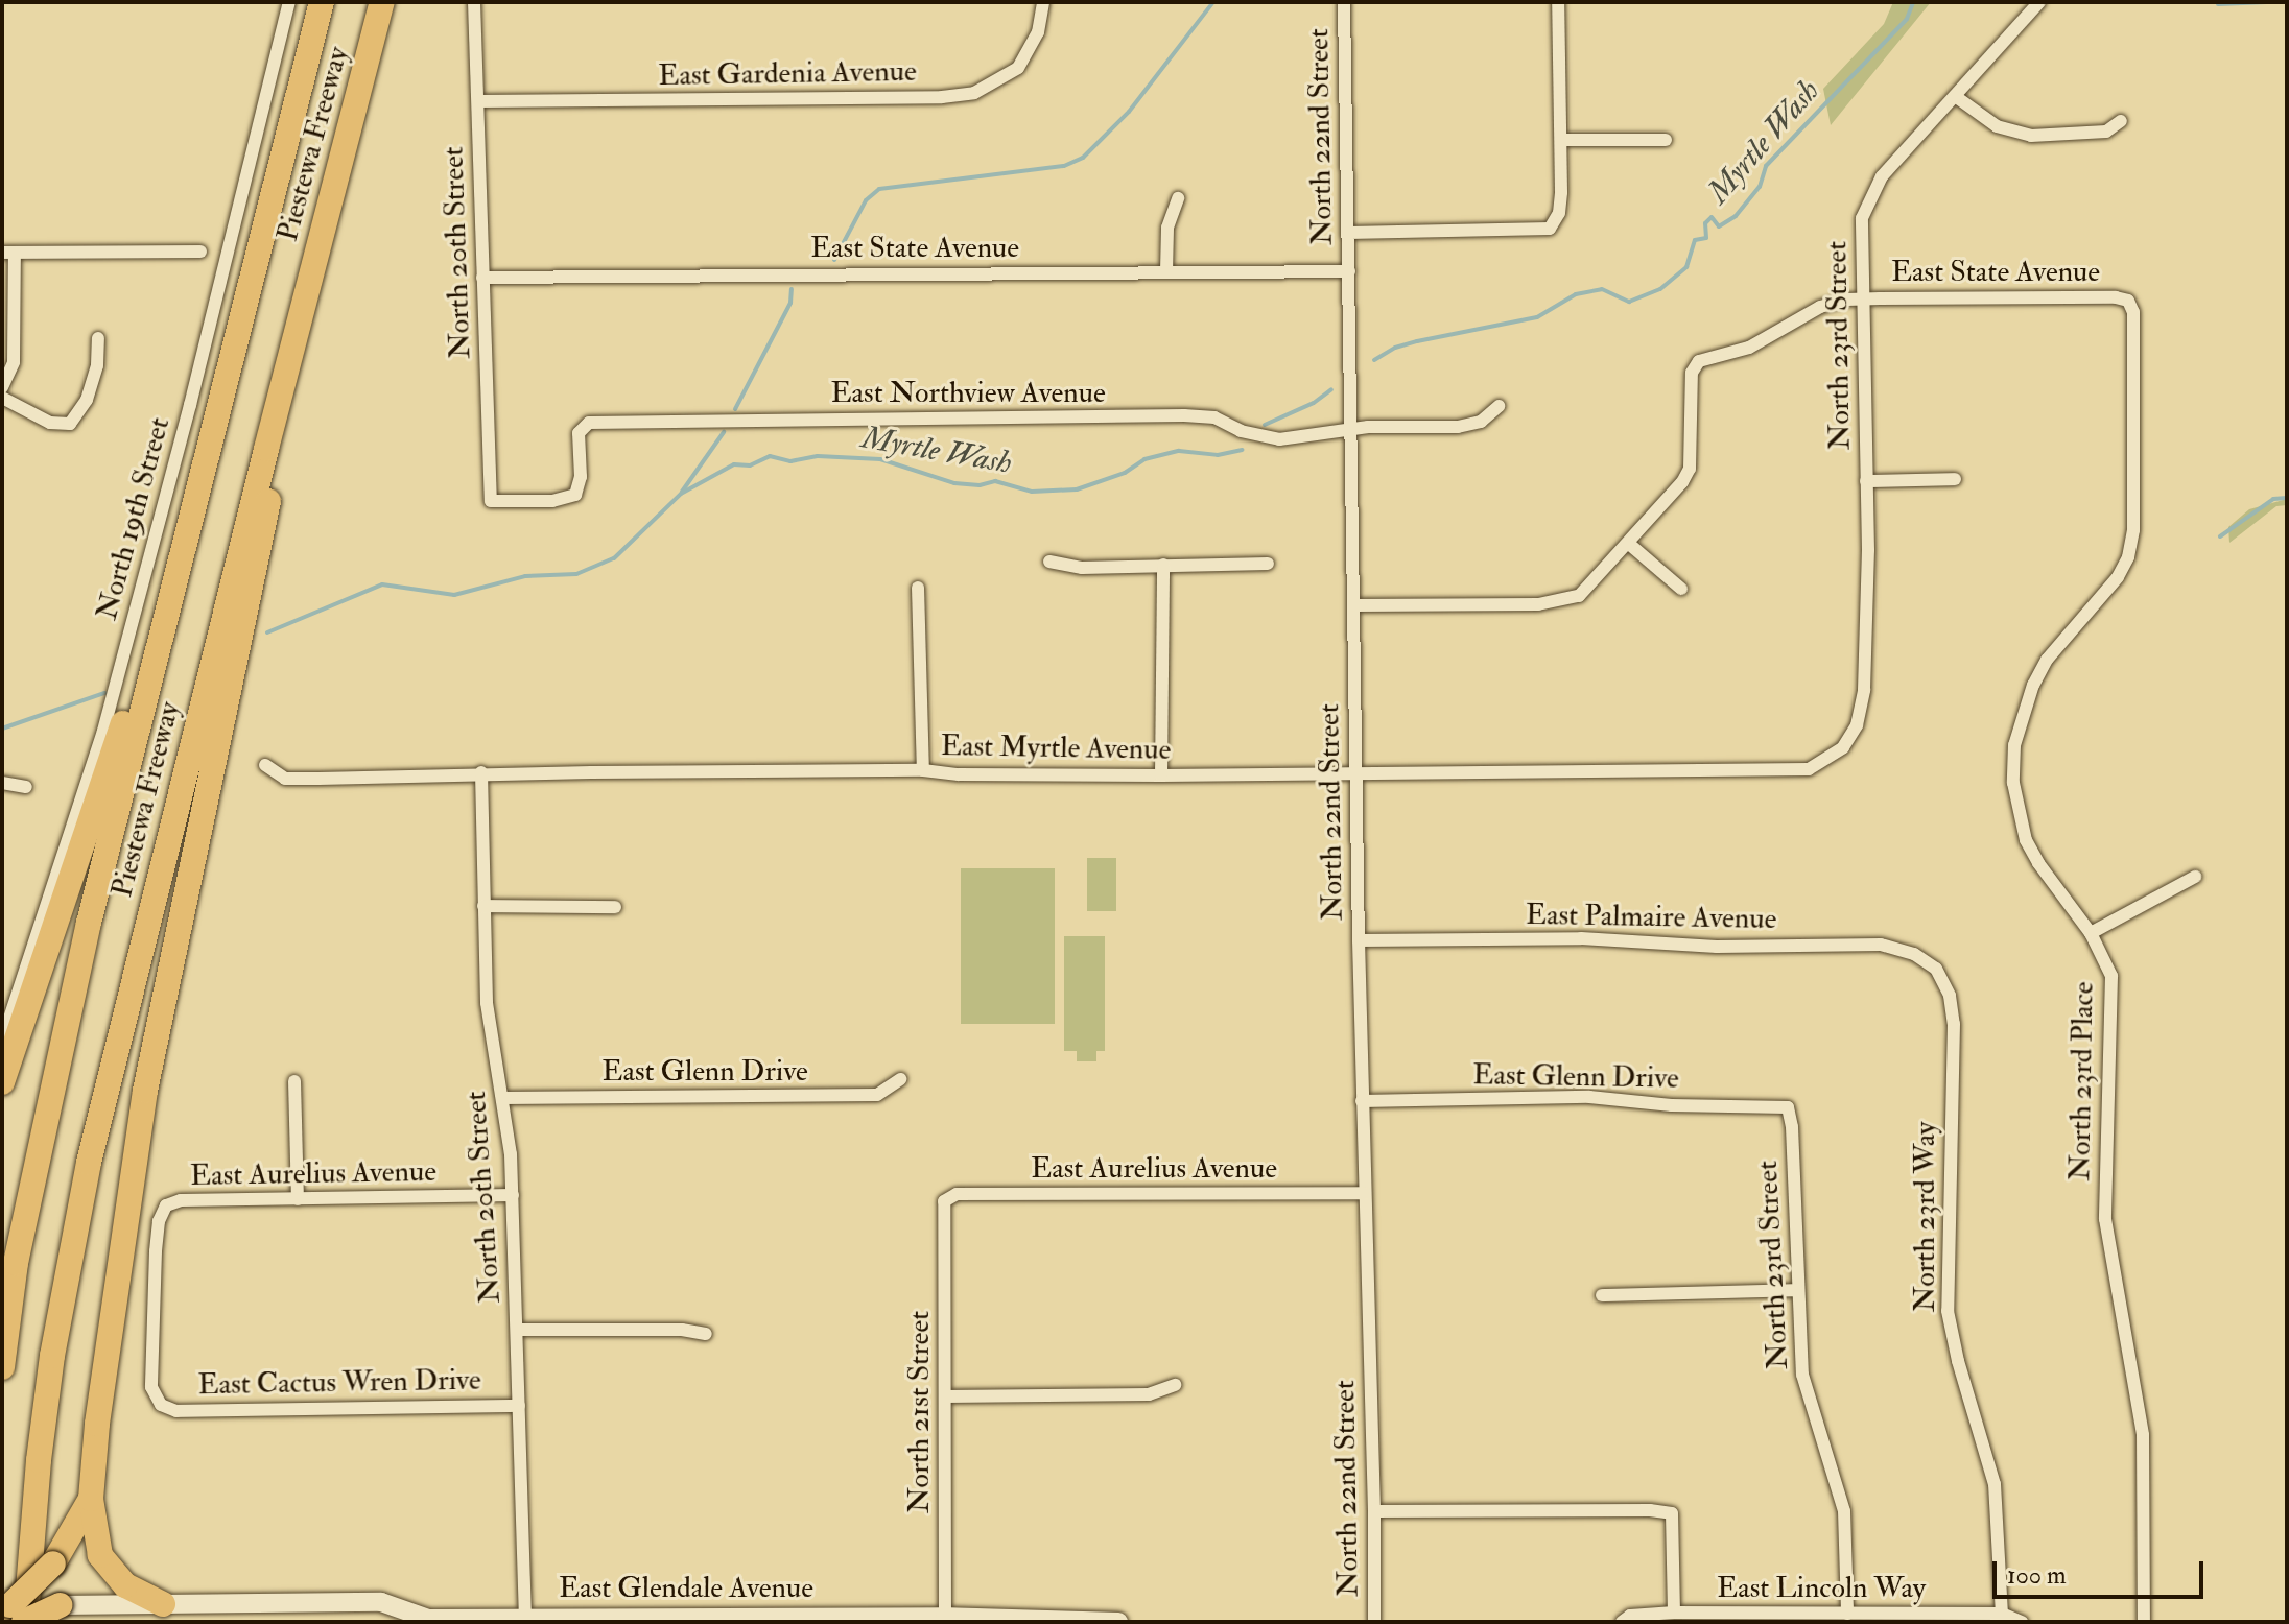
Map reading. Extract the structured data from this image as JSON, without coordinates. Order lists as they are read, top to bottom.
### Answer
{
  "streets": {
    "highway": ["Piestewa Freeway"],
    "main road": ["East Glendale Avenue"],
    "street": [
      "East Gardenia Avenue",
      "North 22nd Street",
      "East State Avenue",
      "North 20th Street",
      "North 23rd Street",
      "East Northview Avenue",
      "North 19th Street",
      "East Myrtle Avenue",
      "East Palmaire Avenue",
      "East Glenn Drive",
      "North 23rd Place",
      "East Aurelius Avenue",
      "North 23rd Way",
      "East Cactus Wren Drive",
      "North 21st Street",
      "East Lincoln Way"
    ]
  },
  "crossings": [
    ["East Gardenia Avenue", "North 20th Street"],
    ["North 22nd Street", "East State Avenue"],
    ["North 22nd Street", "East Northview Avenue"],
    ["North 22nd Street", "East Myrtle Avenue"],
    ["North 22nd Street", "East Palmaire Avenue"],
    ["North 22nd Street", "East Glenn Drive"],
    ["North 22nd Street", "East Aurelius Avenue"],
    ["East State Avenue", "North 20th Street"],
    ["East State Avenue", "North 23rd Street"],
    ["East State Avenue", "North 23rd Place"],
    ["North 20th Street", "East Northview Avenue"],
    ["North 20th Street", "East Myrtle Avenue"],
    ["North 20th Street", "East Glenn Drive"],
    ["North 20th Street", "East Aurelius Avenue"],
    ["North 20th Street", "East Cactus Wren Drive"],
    ["North 20th Street", "East Glendale Avenue"],
    ["North 23rd Street", "East Myrtle Avenue"],
    ["North 23rd Street", "East Glenn Drive"],
    ["North 23rd Street", "East Lincoln Way"],
    ["East Palmaire Avenue", "North 23rd Way"],
    ["East Aurelius Avenue", "East Cactus Wren Drive"],
    ["East Aurelius Avenue", "North 21st Street"],
    ["North 23rd Way", "East Lincoln Way"],
    ["North 21st Street", "East Glendale Avenue"]
  ],
  "water": ["Myrtle Wash"],
  "scale_bar": "100 m"
}
